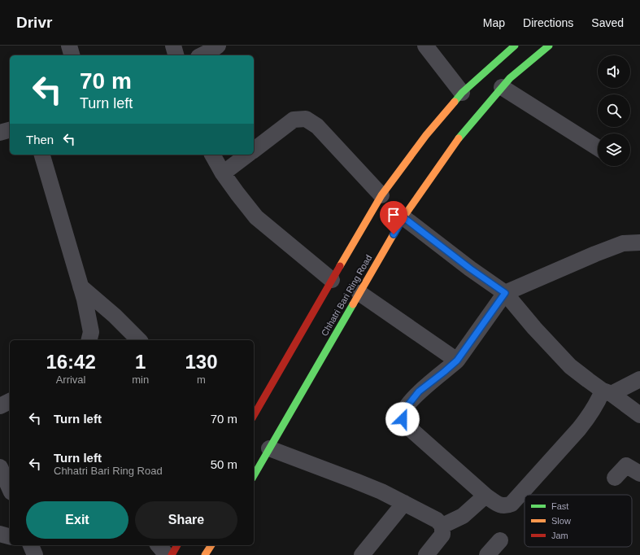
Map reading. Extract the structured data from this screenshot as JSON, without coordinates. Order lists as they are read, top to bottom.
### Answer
{
  "streets": {
    "main road": ["Chhatri Bari Ring Road"]
  },
  "legend": ["Fast", "Slow", "Jam"],
  "page": {
    "header": "Drivr",
    "nav": ["Map", "Directions", "Saved"],
    "turn": ["70 m", "Turn left"],
    "then": "Then",
    "eta": [
      "16:42",
      "Arrival",
      "1",
      "min",
      "130",
      "m"
    ],
    "list": [
      {
        "name": "Turn left",
        "value": "70 m"
      },
      {
        "name": "Turn left",
        "note": "Chhatri Bari Ring Road",
        "value": "50 m"
      }
    ],
    "buttons": ["Exit", "Share"]
  }
}
